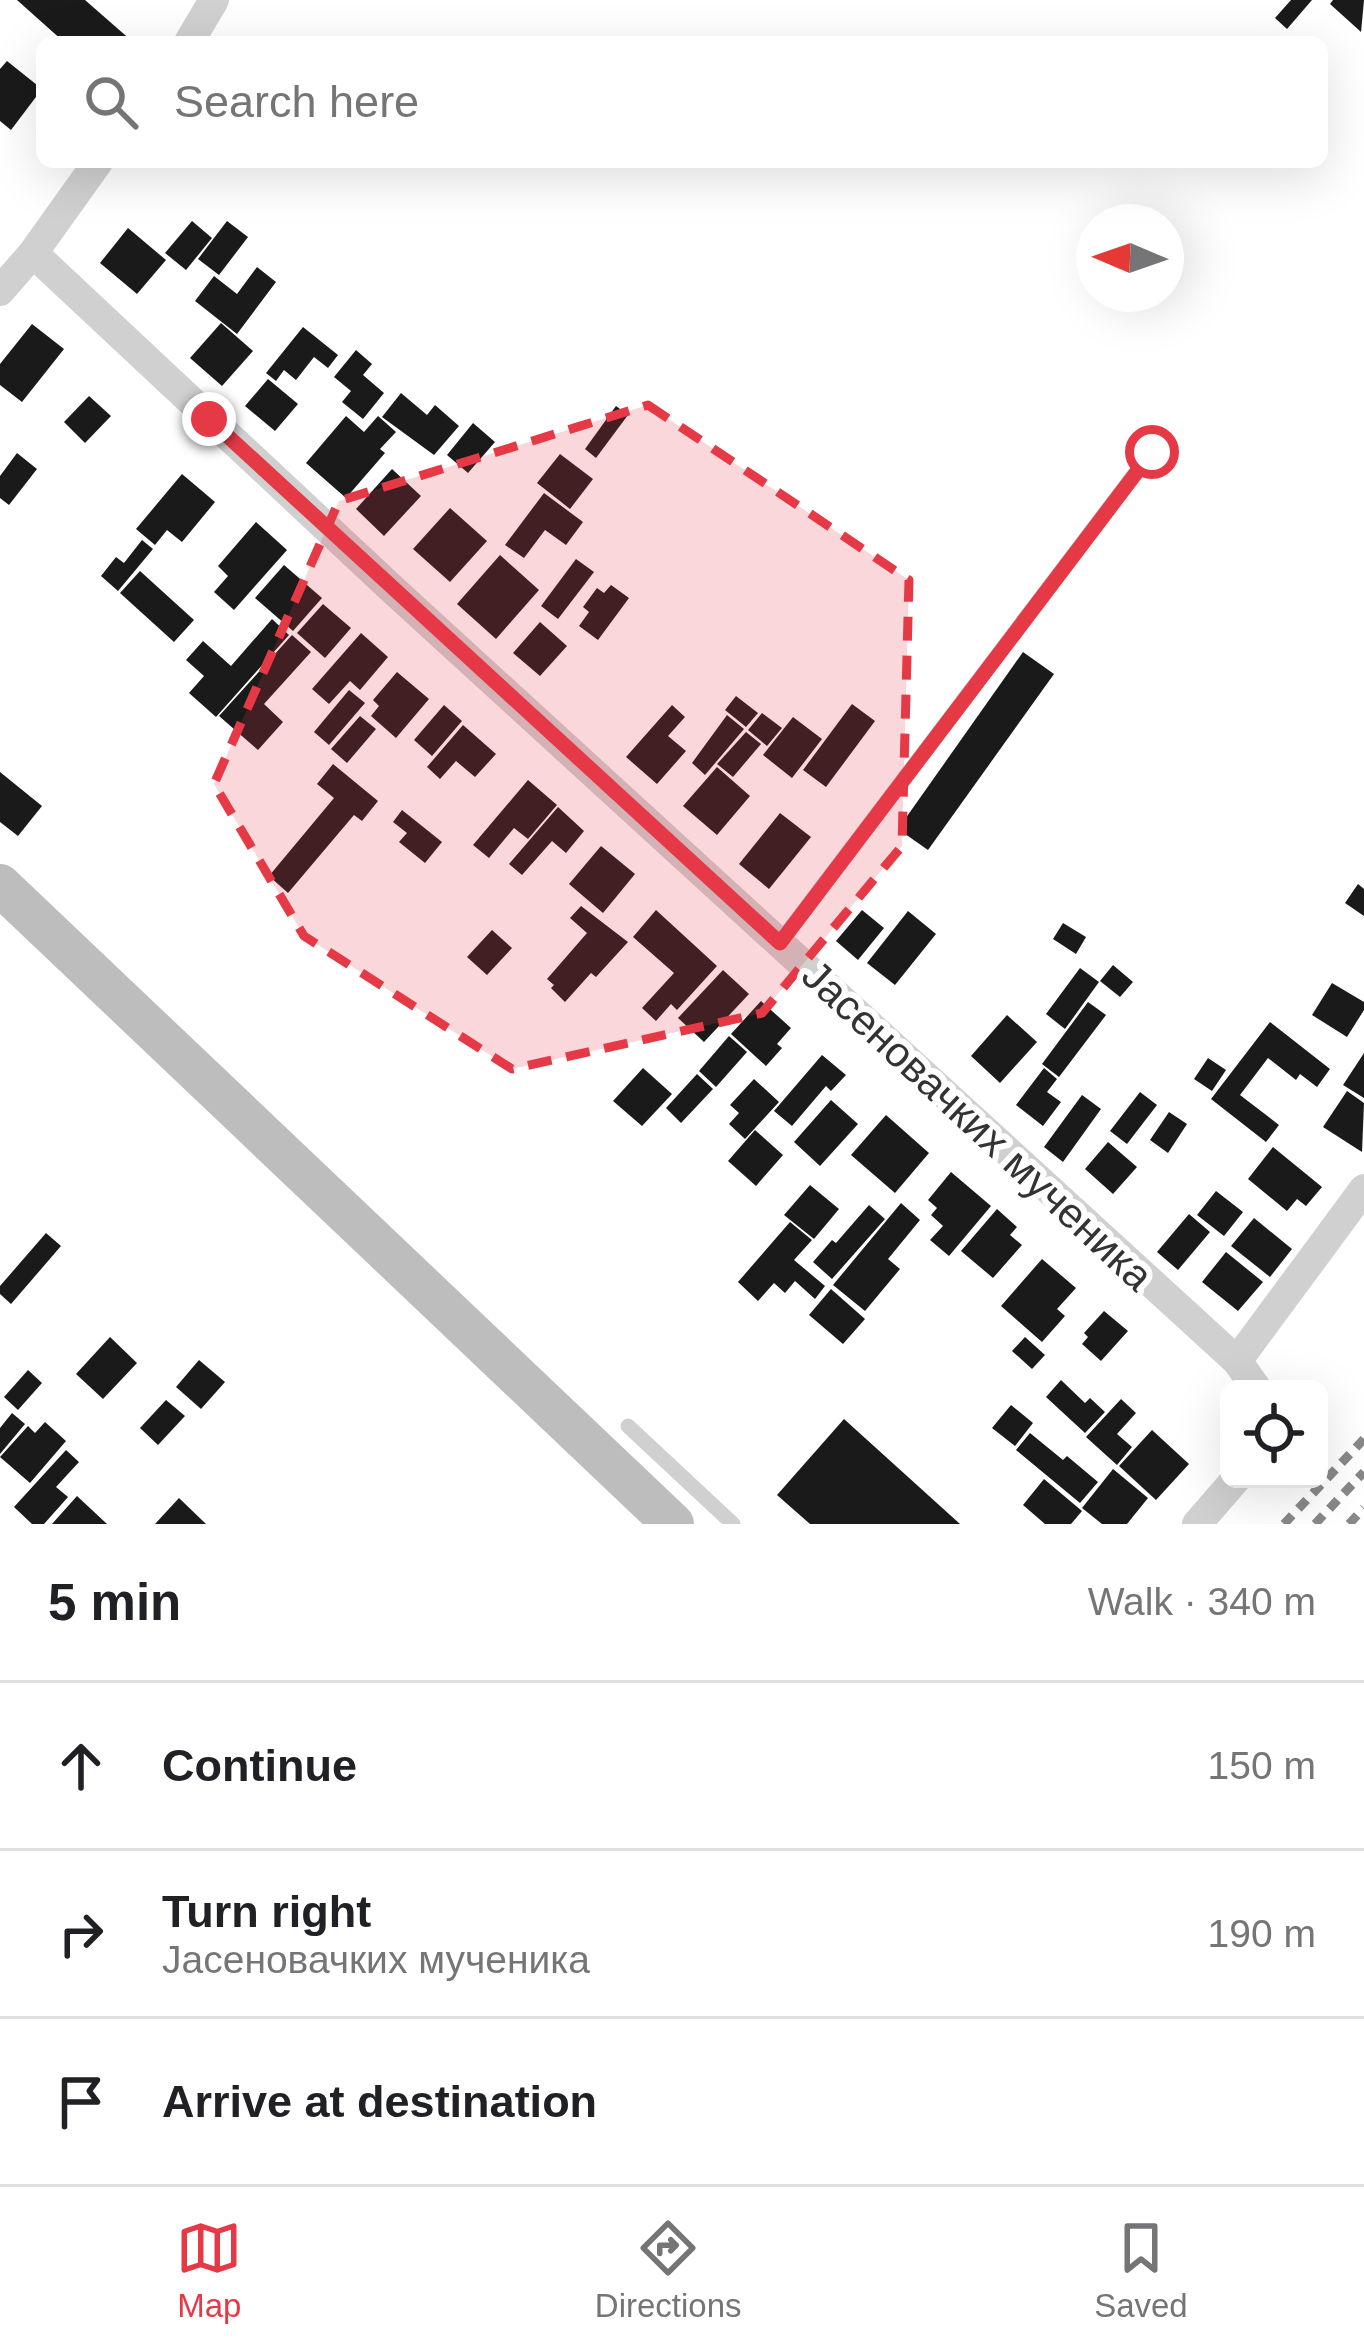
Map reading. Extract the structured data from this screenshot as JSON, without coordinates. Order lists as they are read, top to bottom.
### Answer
{
  "streets": {
    "street": ["Јасеновачких мученика"]
  },
  "north": "left",
  "page": {
    "search": "Search here",
    "heading": ["5 min", "Walk · 340 m"],
    "list": [
      ["Continue", "150 m"],
      ["Turn right", "Јасеновачких мученика", "190 m"],
      "Arrive at destination"
    ],
    "nav": ["Map", "Directions", "Saved"]
  }
}
